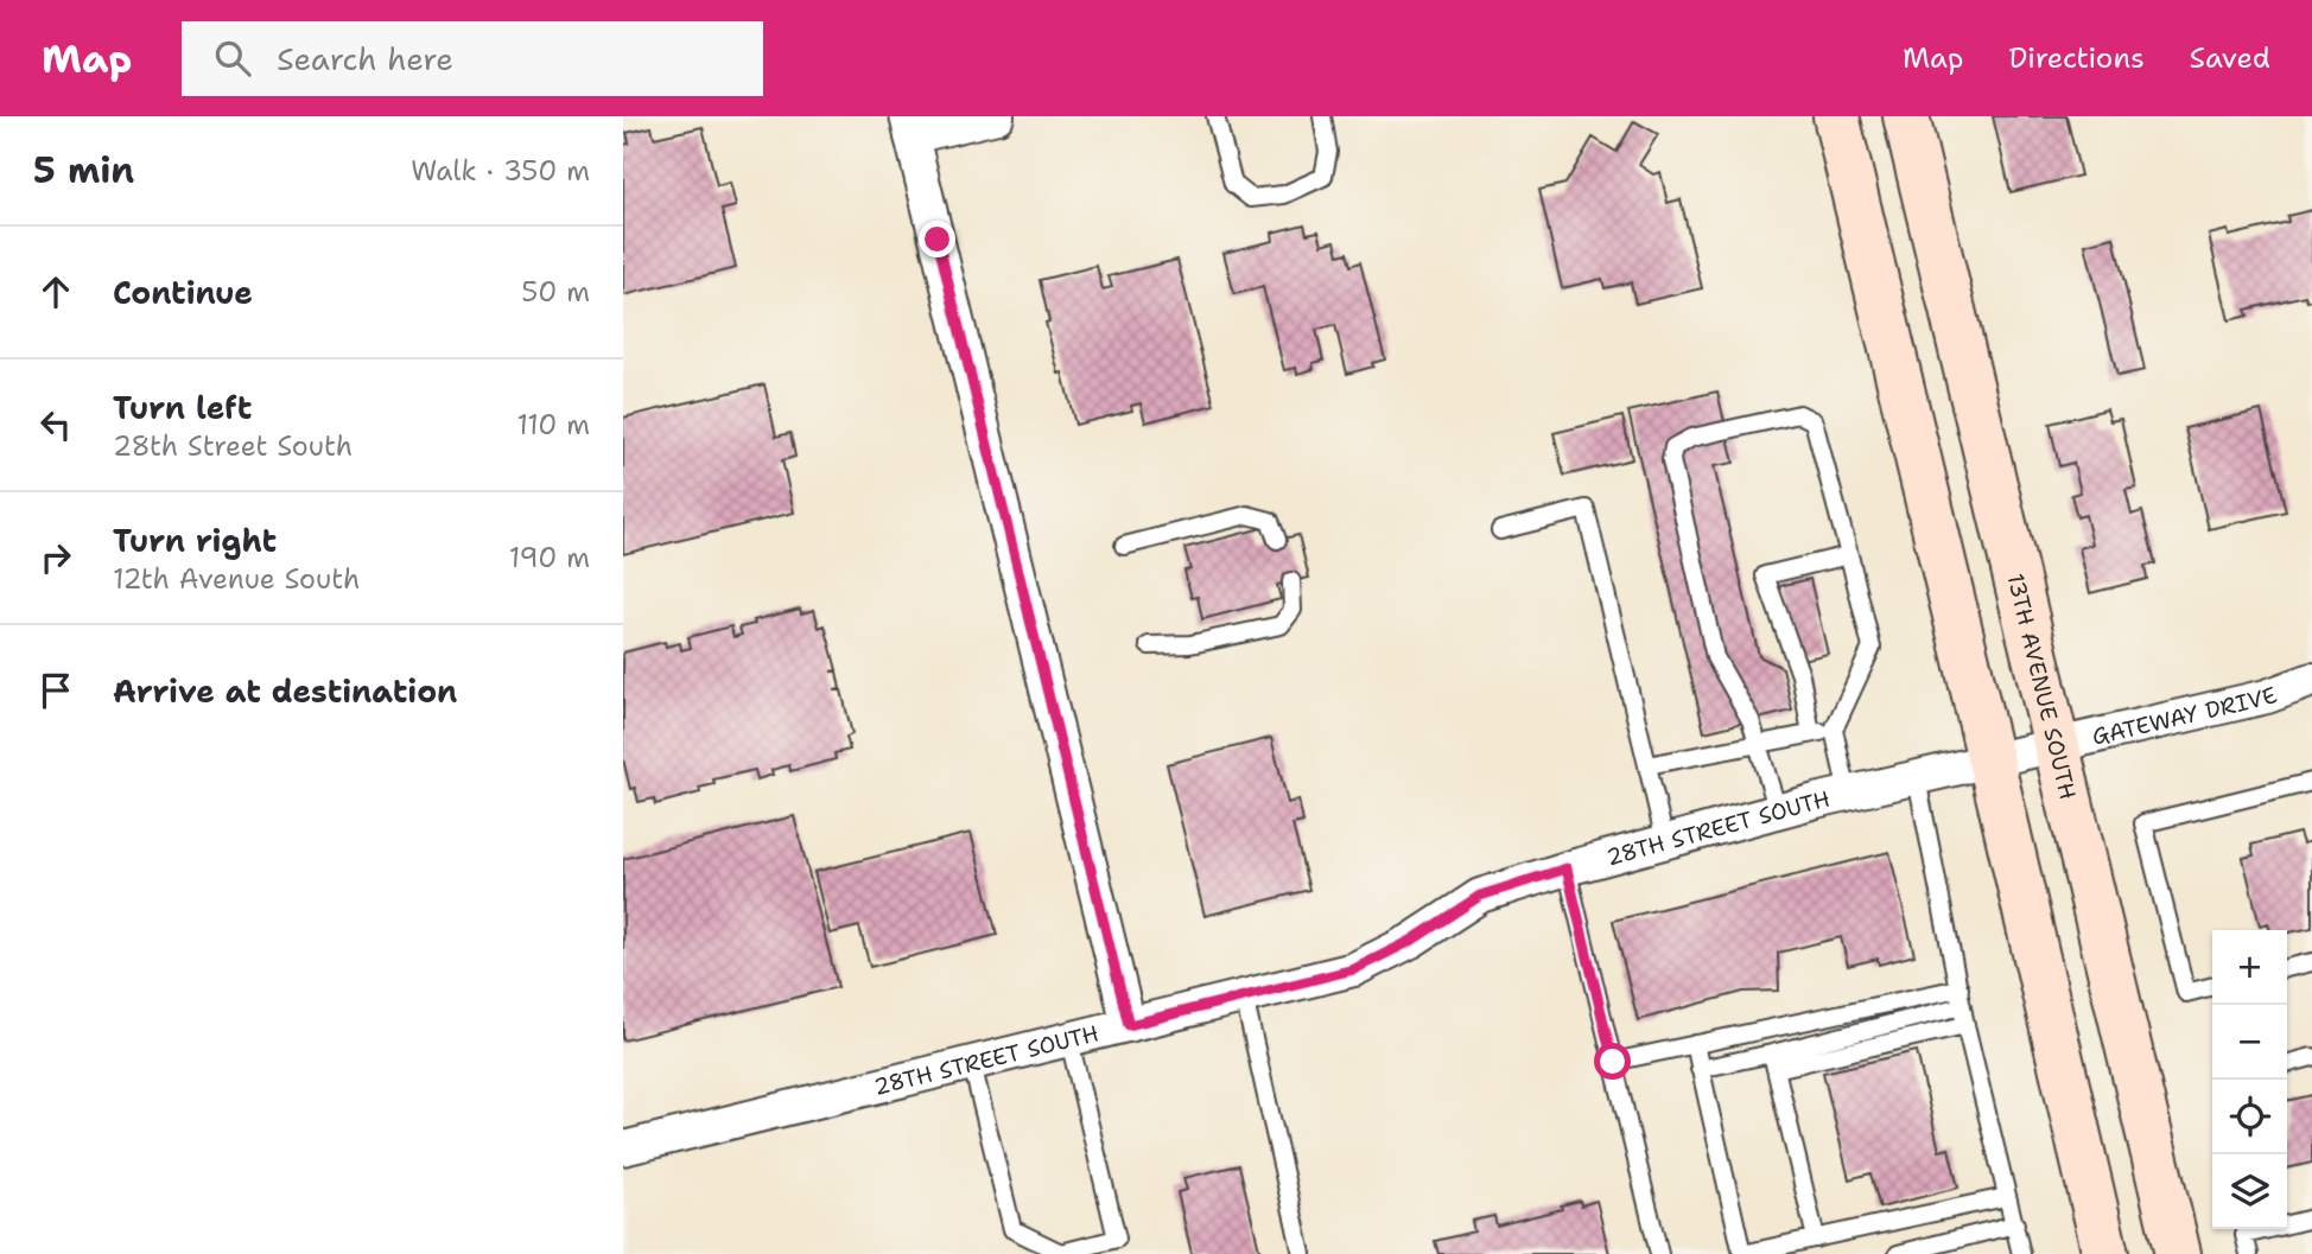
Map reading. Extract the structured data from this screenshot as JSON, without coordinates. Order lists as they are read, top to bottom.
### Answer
{
  "streets": {
    "main road": ["13TH AVENUE SOUTH"],
    "street": ["GATEWAY DRIVE", "28TH STREET SOUTH"]
  },
  "crossings": [
    ["13TH AVENUE SOUTH", "GATEWAY DRIVE"],
    ["13TH AVENUE SOUTH", "28TH STREET SOUTH"],
    ["GATEWAY DRIVE", "28TH STREET SOUTH"]
  ],
  "page": {
    "header": "Map",
    "search": "Search here",
    "nav": ["Map", "Directions", "Saved"],
    "heading": ["5 min", "Walk · 350 m"],
    "list": [
      ["Continue", "50 m"],
      ["Turn left", "28th Street South", "110 m"],
      ["Turn right", "12th Avenue South", "190 m"],
      "Arrive at destination"
    ],
    "map_buttons": ["+", "−"]
  }
}
